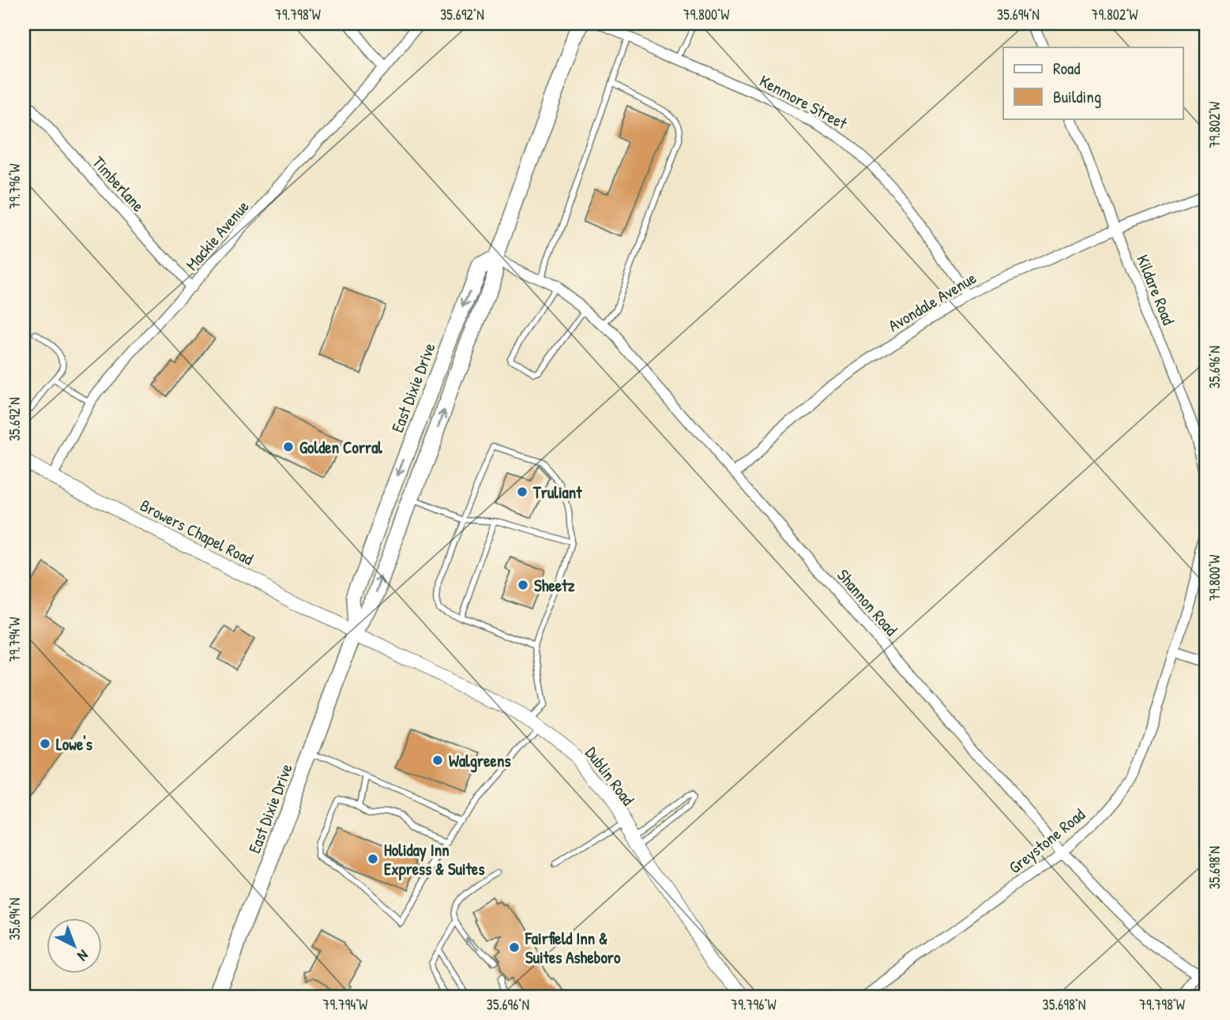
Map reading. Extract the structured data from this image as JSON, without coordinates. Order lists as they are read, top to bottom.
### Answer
{
  "streets": {
    "main road": ["East Dixie Drive"],
    "street": [
      "Kenmore Street",
      "Timberlane",
      "Mackie Avenue",
      "Kildare Road",
      "Avondale Avenue",
      "Browers Chapel Road",
      "Shannon Road",
      "Dublin Road",
      "Greystone Road"
    ]
  },
  "crossings": [
    ["Kenmore Street", "Avondale Avenue"],
    ["Timberlane", "Mackie Avenue"],
    ["Mackie Avenue", "Browers Chapel Road"],
    ["Kildare Road", "Avondale Avenue"],
    ["Avondale Avenue", "Shannon Road"],
    ["East Dixie Drive", "Browers Chapel Road"],
    ["East Dixie Drive", "Shannon Road"],
    ["East Dixie Drive", "Dublin Road"],
    ["Browers Chapel Road", "Dublin Road"],
    ["Shannon Road", "Greystone Road"]
  ],
  "places": [
    "Golden Corral",
    "Truliant",
    "Sheetz",
    "Lowe's",
    "Walgreens",
    "Holiday Inn Express & Suites",
    "Fairfield Inn & Suites Asheboro"
  ],
  "legend": ["Road", "Building"],
  "north": "bottom right",
  "coordinates": [
    "79.798°W",
    "35.692°N",
    "79.800°W",
    "35.694°N",
    "79.802°W",
    "79.796°W",
    "35.696°N",
    "79.794°W",
    "35.698°N"
  ]
}
